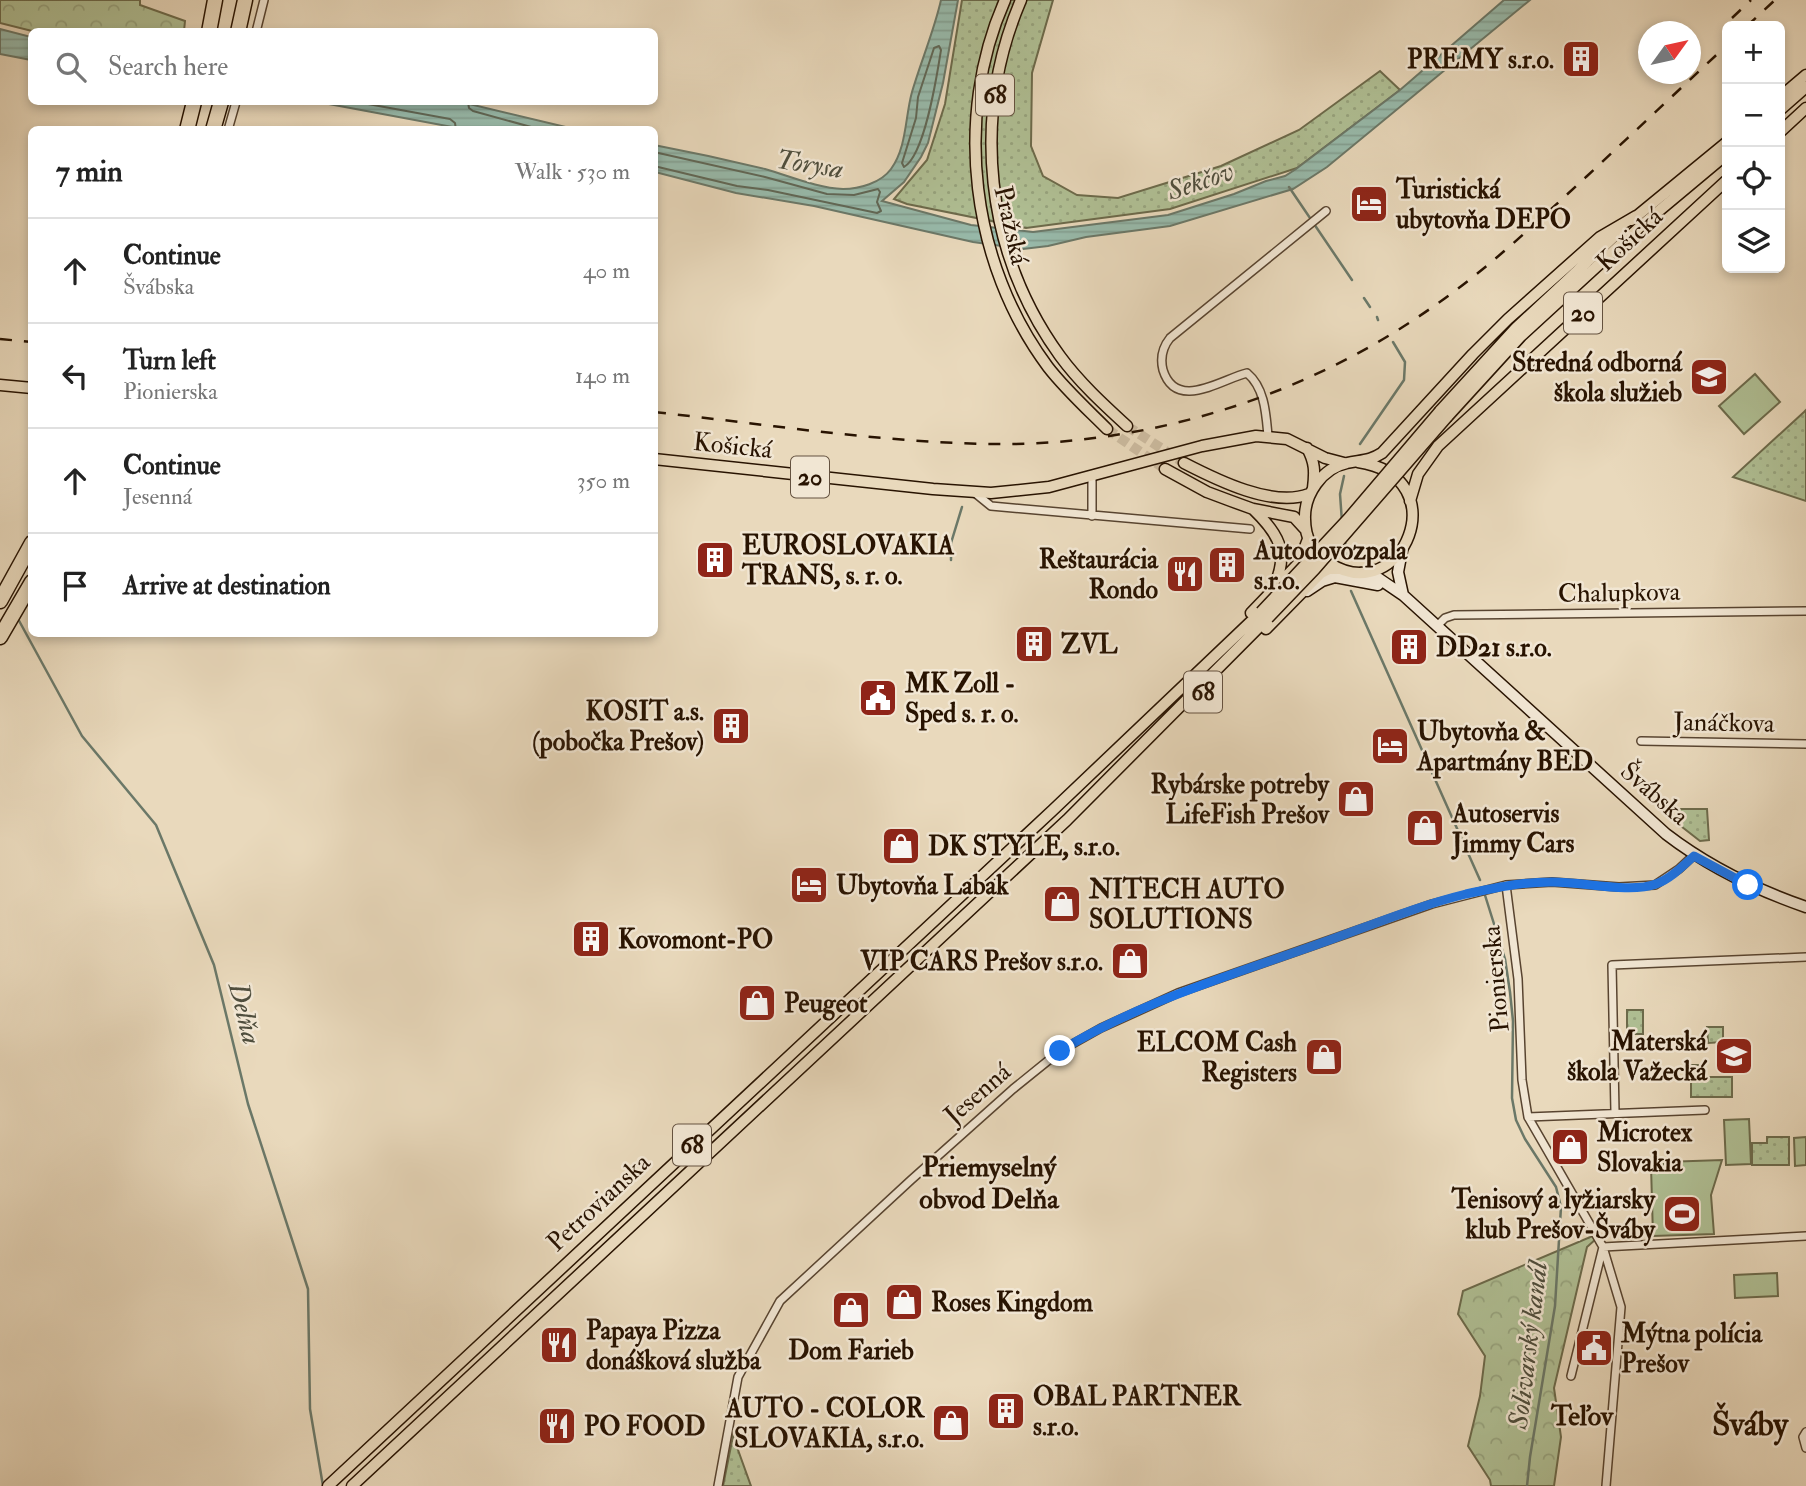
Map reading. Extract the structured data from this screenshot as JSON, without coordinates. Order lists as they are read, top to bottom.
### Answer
{
  "streets": {
    "main road": [
      "68",
      "Pražská",
      "Košická",
      "20",
      "Petrovianska"
    ],
    "street": [
      "Chalupkova",
      "Janáčkova",
      "Švábska",
      "Pionierska",
      "Jesenná"
    ]
  },
  "crossings": [
    ["68", "Košická"],
    ["68", "20"],
    ["68", "Švábska"],
    ["68", "Petrovianska"],
    ["Košická", "20"],
    ["Košická", "Švábska"],
    ["20", "Švábska"],
    ["Chalupkova", "Švábska"],
    ["Švábska", "Pionierska"],
    ["Pionierska", "Jesenná"]
  ],
  "districts": ["Priemyselný obvod Delňa", "Teľov", "Šváby"],
  "water": [
    "Torysa",
    "Sekčov",
    "Delňa",
    "Solivarský kanál"
  ],
  "places": {
    "building": [
      "PREMY s.r.o.",
      "EUROSLOVAKIA TRANS, s. r. o.",
      "Autodovozpala s.r.o.",
      "ZVL",
      "DD21 s.r.o.",
      "KOSIT a.s. (pobočka Prešov)",
      "Kovomont-PO",
      "OBAL PARTNER s.r.o."
    ],
    "hotel": ["Turistická ubytovňa DEPO", "Ubytovňa & Apartmány BED", "Ubytovňa Labak"],
    "school or university": ["Stredná odborná škola služieb", "Materská škola Važecká"],
    "restaurant": ["Reštaurácia Rondo", "Papaya Pizza donášková služba", "PO FOOD"],
    "public building": ["MK Zoll - Sped s. r. o.", "Mýtna polícia Prešov"],
    "shop": [
      "Rybárske potreby LifeFish Prešov",
      "Autoservis Jimmy Cars",
      "DK STYLE, s.r.o.",
      "NITECH AUTO SOLUTIONS",
      "VIP CARS Prešov s.r.o.",
      "Peugeot",
      "ELCOM Cash Registers",
      "Microtex Slovakia",
      "Roses Kingdom",
      "Dom Farieb",
      "AUTO - COLOR SLOVAKIA, s.r.o."
    ],
    "sports": ["Tenisový a lyžiarsky klub Prešov-Šváby"]
  },
  "north": "top right",
  "page": {
    "map_buttons": ["+", "−"],
    "search": "Search here",
    "heading": ["7 min", "Walk · 530 m"],
    "list": [
      ["Continue", "Švábska", "40 m"],
      ["Turn left", "Pionierska", "140 m"],
      ["Continue", "Jesenná", "350 m"],
      "Arrive at destination"
    ]
  }
}
